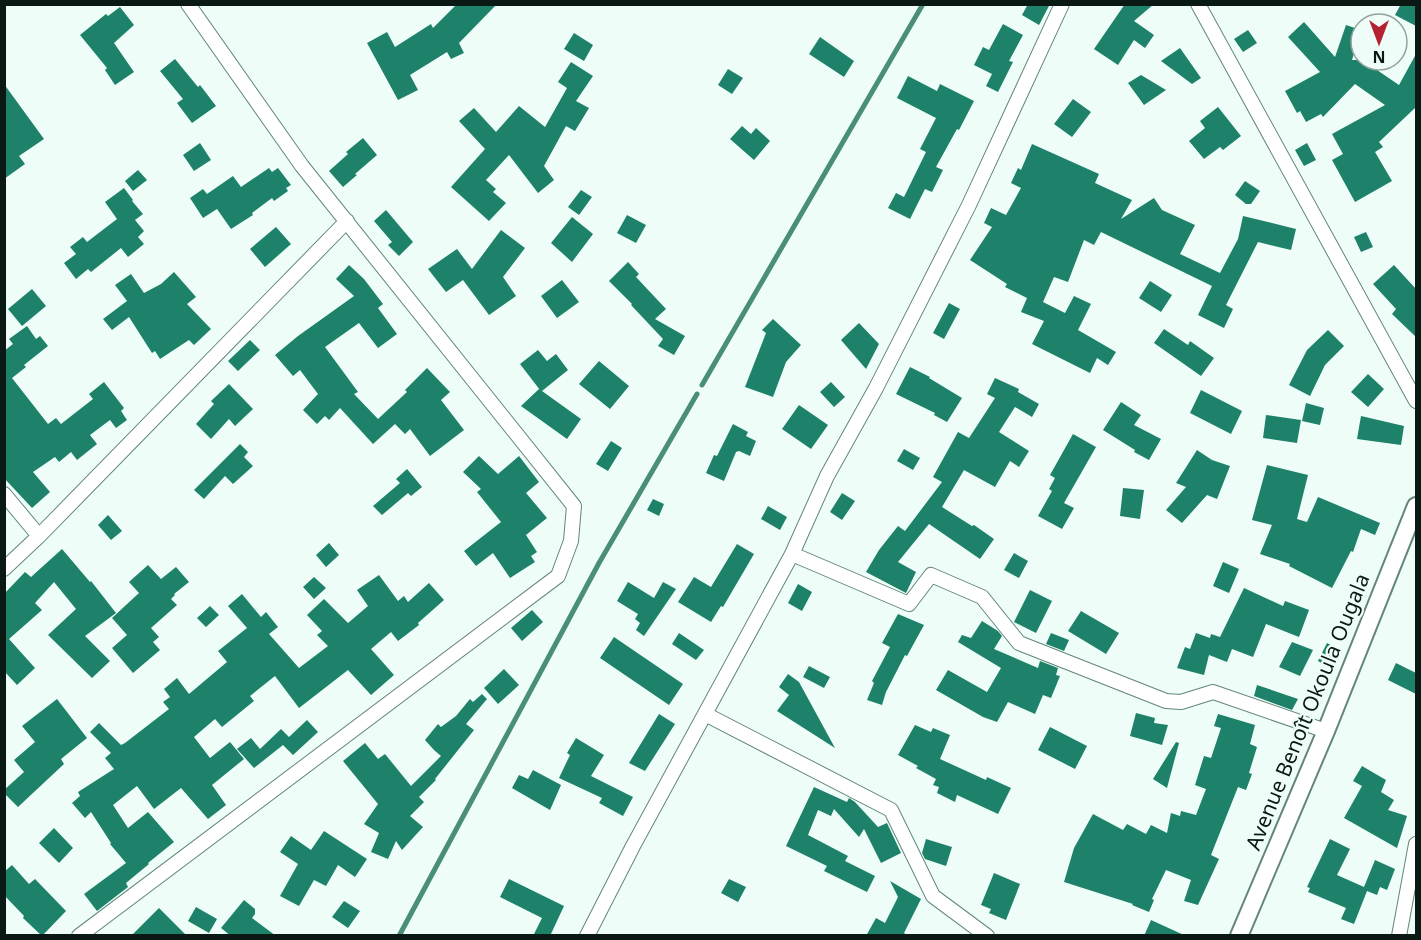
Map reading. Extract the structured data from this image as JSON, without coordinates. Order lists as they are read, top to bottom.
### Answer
{
  "streets": {
    "street": ["Avenue Benoît Okoula Ougala"]
  },
  "north": "bottom"
}
